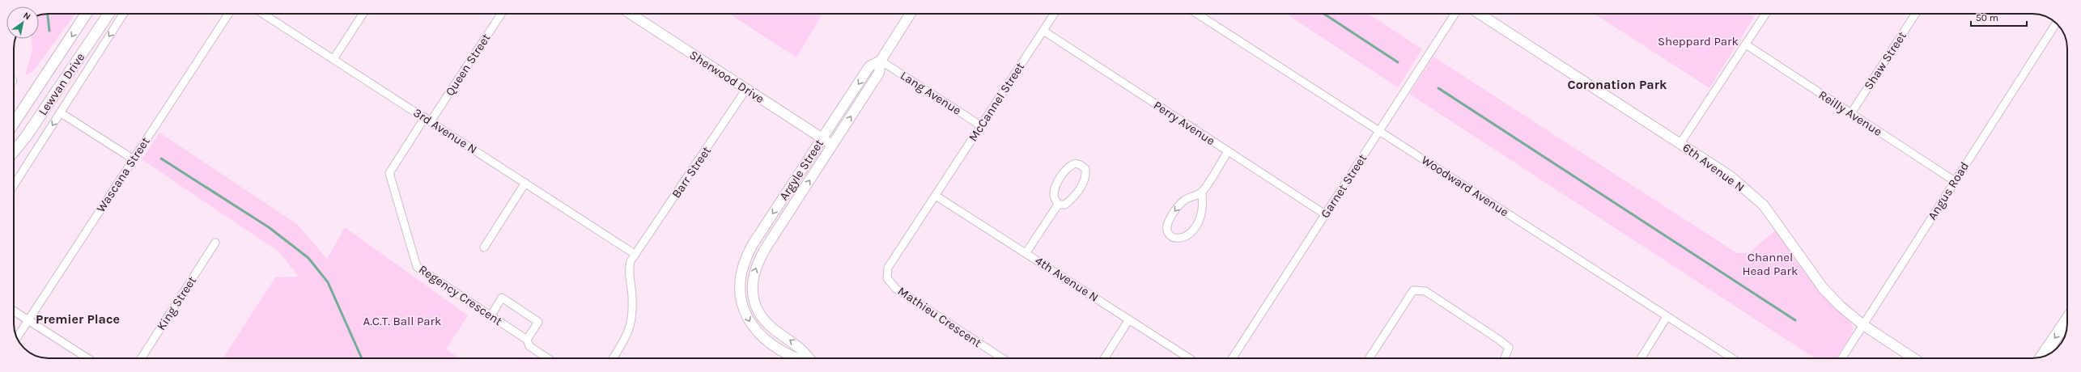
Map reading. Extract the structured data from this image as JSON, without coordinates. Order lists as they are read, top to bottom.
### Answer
{
  "streets": {
    "main road": ["Lewvan Drive"],
    "street": [
      "Shaw Street",
      "Queen Street",
      "Sherwood Drive",
      "Lang Avenue",
      "McCannel Street",
      "Reilly Avenue",
      "Perry Avenue",
      "3rd Avenue N",
      "6th Avenue N",
      "Argyle Street",
      "Barr Street",
      "Wascana Street",
      "Garnet Street",
      "Woodward Avenue",
      "Angus Road",
      "4th Avenue N",
      "Regency Crescent",
      "King Street",
      "Mathieu Crescent"
    ]
  },
  "crossings": [
    ["Shaw Street", "Reilly Avenue"],
    ["Queen Street", "3rd Avenue N"],
    ["Queen Street", "Regency Crescent"],
    ["Sherwood Drive", "Argyle Street"],
    ["Sherwood Drive", "Barr Street"],
    ["Lang Avenue", "McCannel Street"],
    ["Lang Avenue", "Argyle Street"],
    ["McCannel Street", "Perry Avenue"],
    ["McCannel Street", "4th Avenue N"],
    ["McCannel Street", "Mathieu Crescent"],
    ["Reilly Avenue", "Angus Road"],
    ["Perry Avenue", "Garnet Street"],
    ["3rd Avenue N", "Barr Street"],
    ["3rd Avenue N", "Regency Crescent"],
    ["6th Avenue N", "Angus Road"],
    ["Garnet Street", "Woodward Avenue"],
    ["4th Avenue N", "Mathieu Crescent"]
  ],
  "districts": ["Coronation Park", "Premier Place"],
  "parks": ["Sheppard Park", "Channel Head Park", "A.C.T. Ball Park"],
  "scale_bar": "50 m",
  "north": "top right"
}
